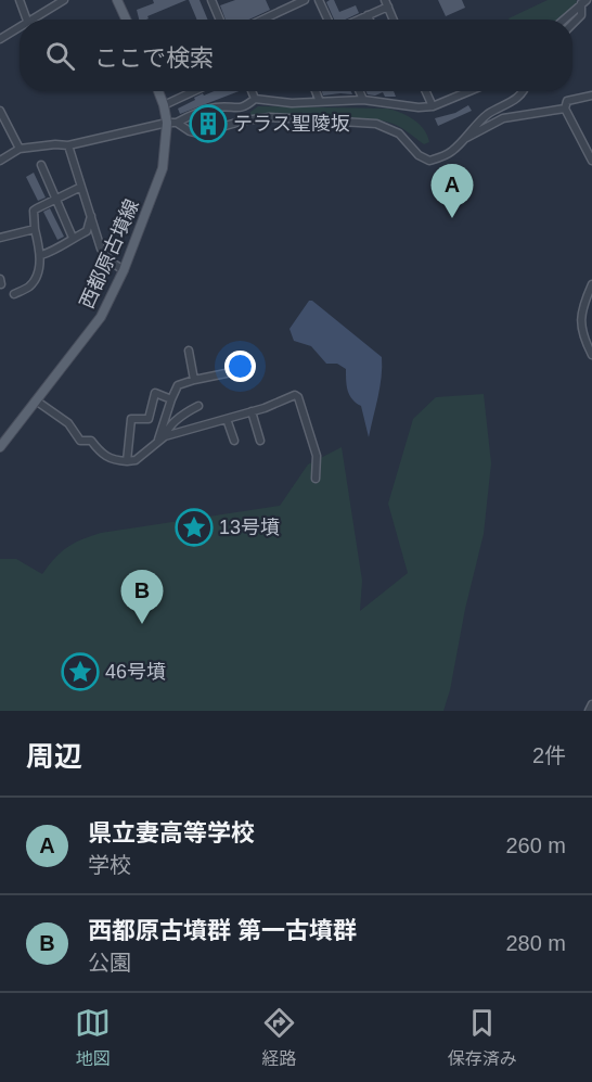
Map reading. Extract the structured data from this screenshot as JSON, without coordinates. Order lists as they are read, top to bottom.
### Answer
{
  "streets": {
    "main road": ["西都原古墳線"]
  },
  "places": {
    "building": ["テラス聖陵坂"],
    "place": ["13号墳", "46号墳"]
  },
  "page": {
    "search": "ここで検索",
    "pins": ["A", "B"],
    "heading": ["周辺", "2件"],
    "list": [
      {
        "mark": "A",
        "name": "県立妻高等学校",
        "note": "学校",
        "value": "260 m"
      },
      {
        "mark": "B",
        "name": "西都原古墳群 第一古墳群",
        "note": "公園",
        "value": "280 m"
      }
    ],
    "nav": ["地図", "経路", "保存済み"]
  }
}
